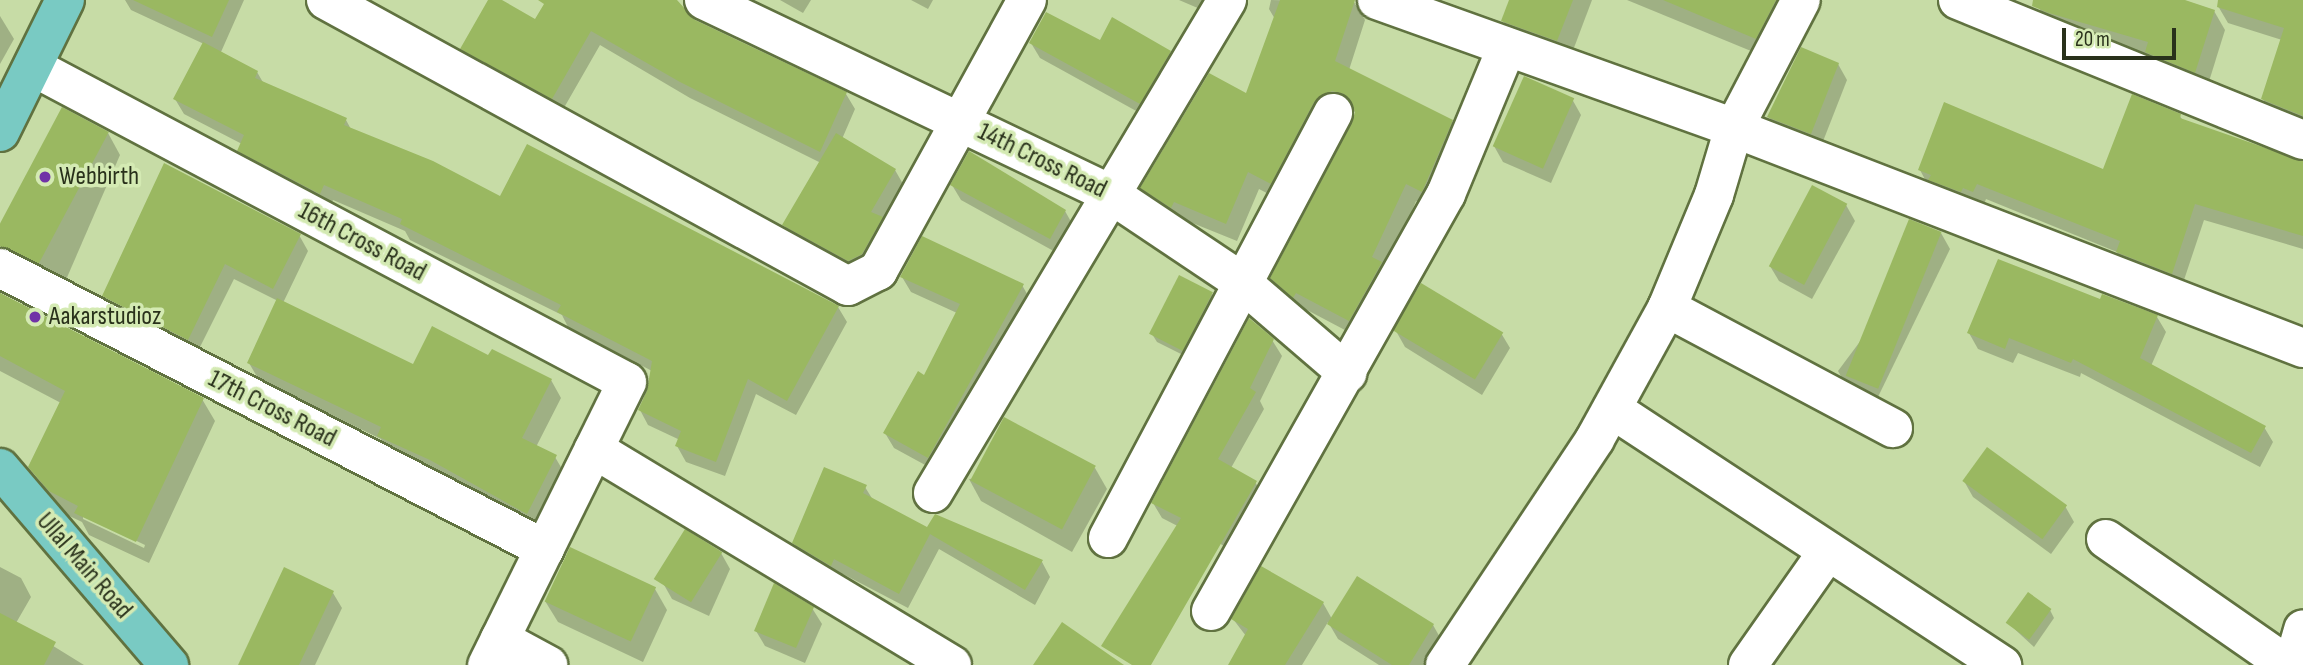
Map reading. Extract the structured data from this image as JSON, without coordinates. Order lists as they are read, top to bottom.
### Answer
{
  "streets": {
    "main road": ["Ullal Main Road"],
    "street": ["14th Cross Road", "16th Cross Road", "17th Cross Road"]
  },
  "places": ["Webbirth", "Aakarstudioz"],
  "scale_bar": "20 m"
}
